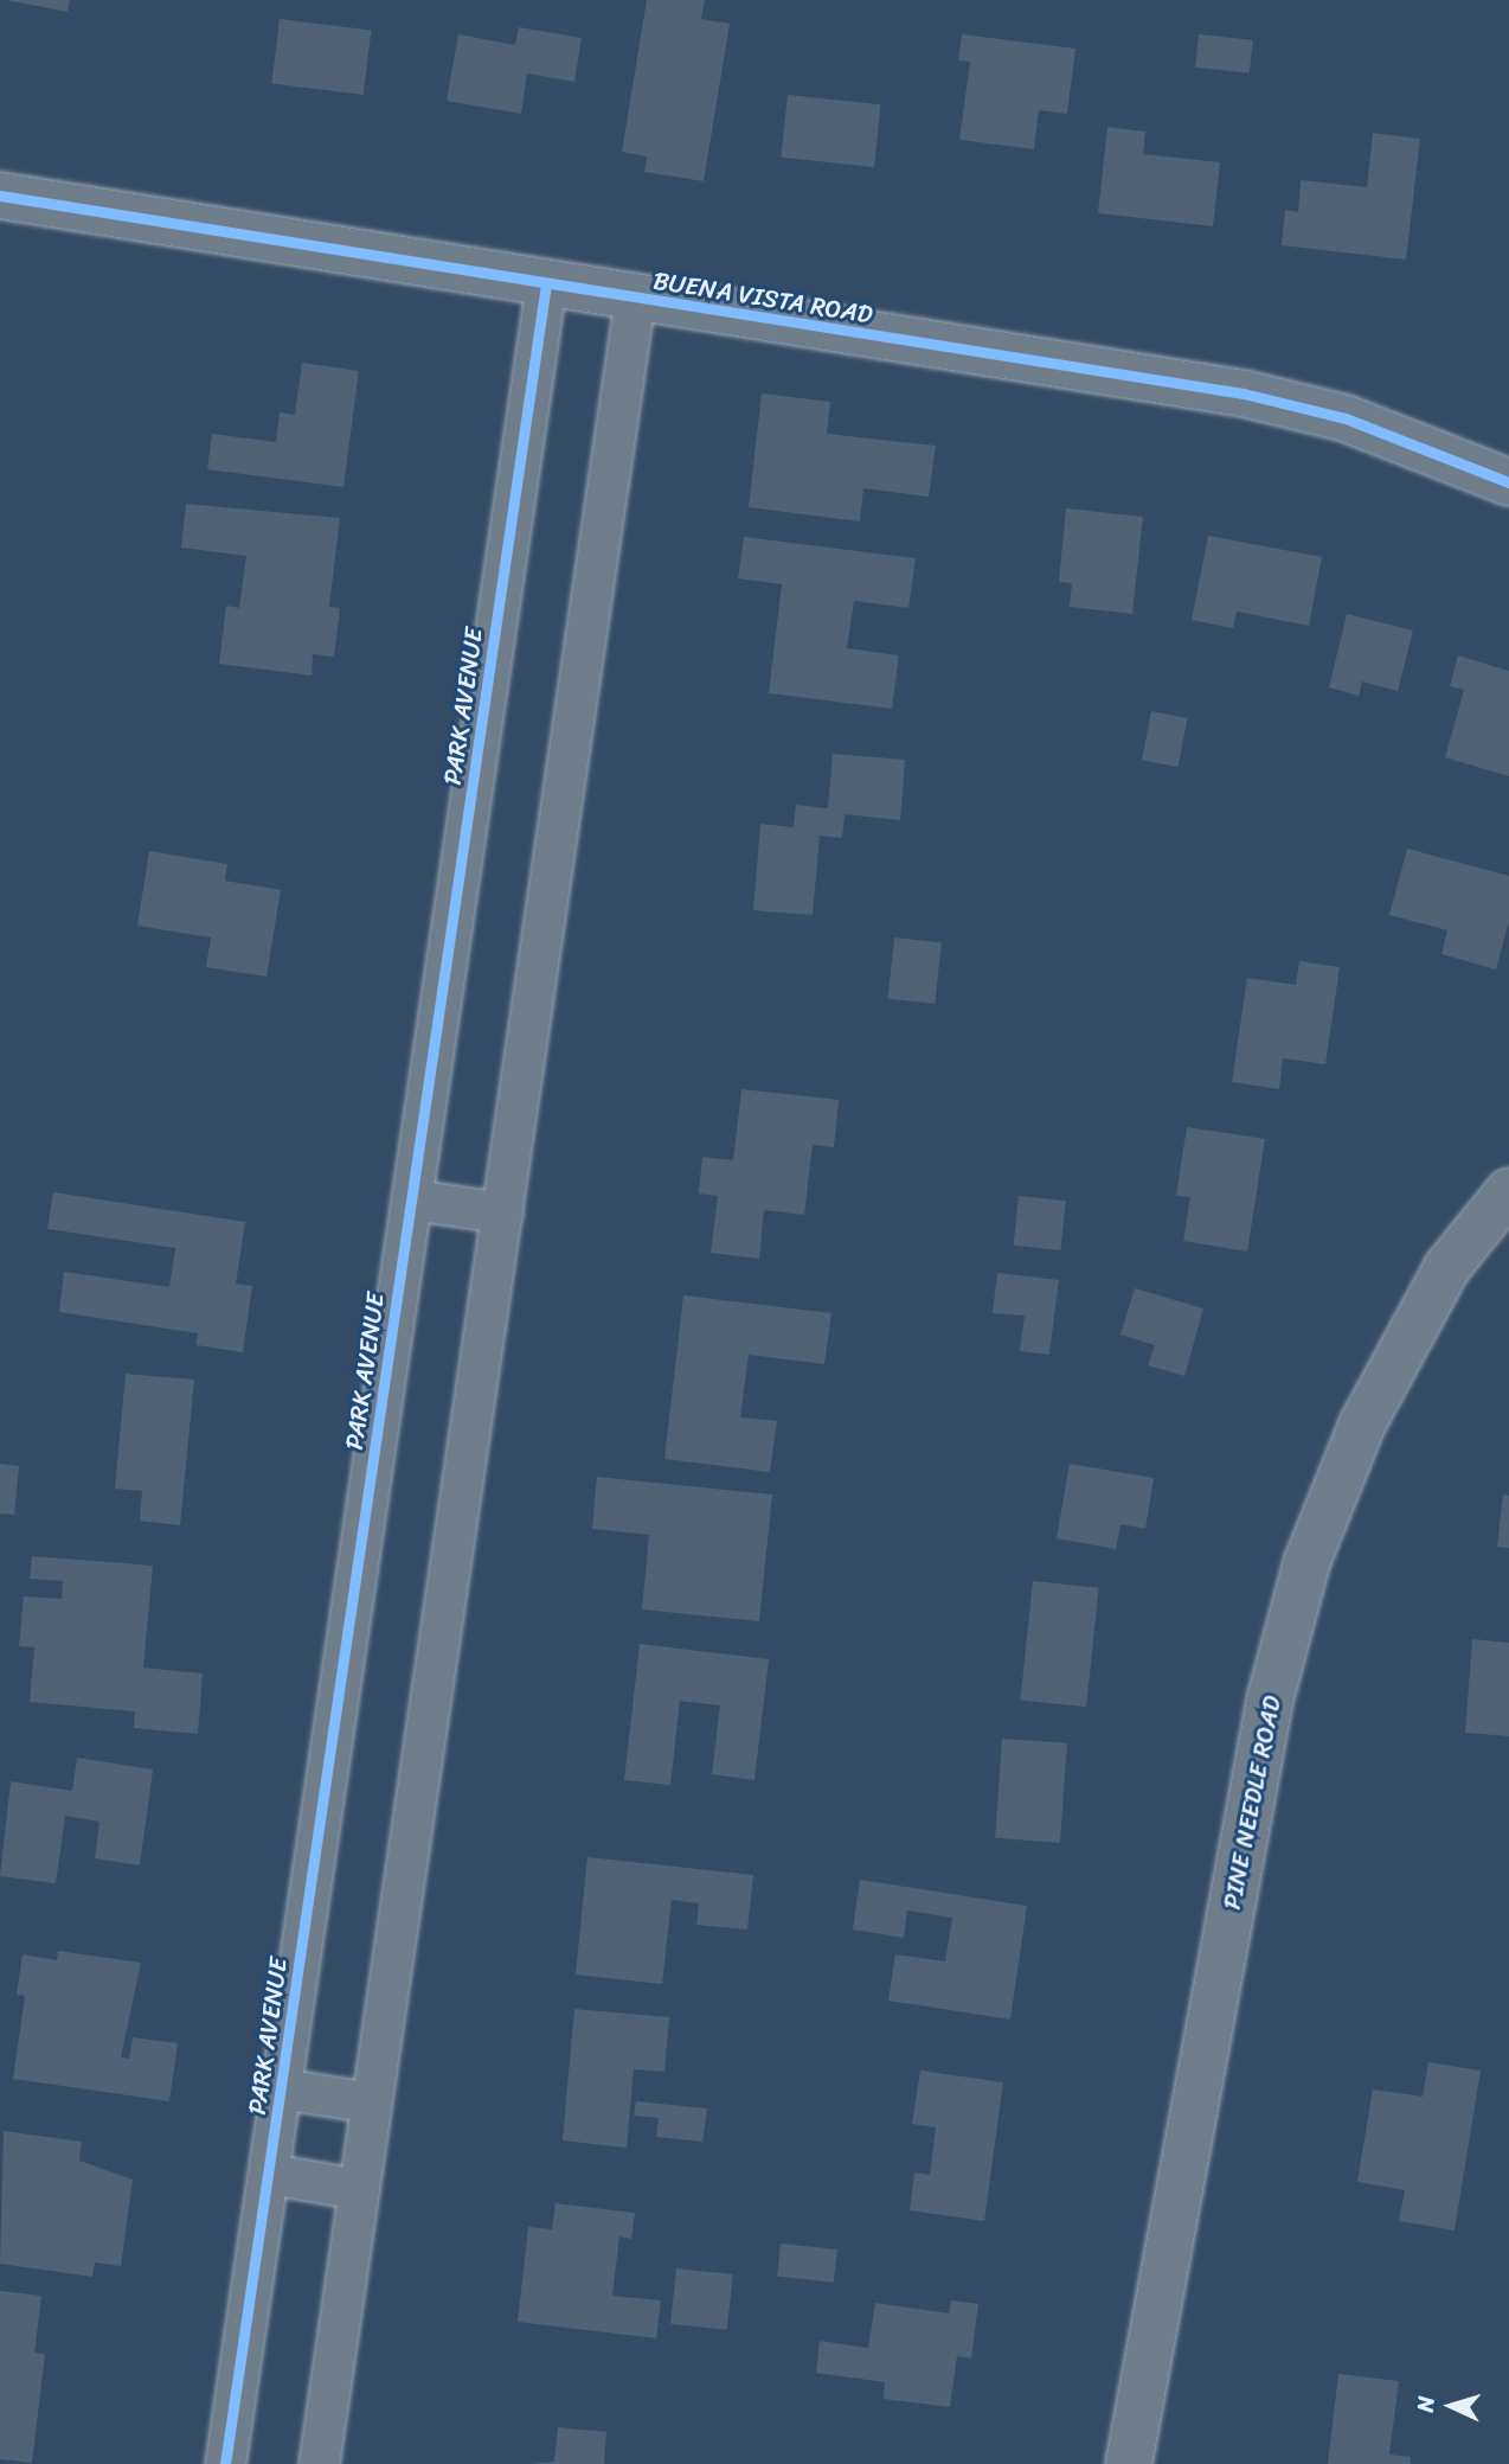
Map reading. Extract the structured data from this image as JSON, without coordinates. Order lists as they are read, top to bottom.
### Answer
{
  "streets": {
    "street": ["BUENA VISTA ROAD", "PARK AVENUE", "PINE NEEDLE ROAD"]
  },
  "crossings": [
    ["BUENA VISTA ROAD", "PARK AVENUE"]
  ],
  "north": "left"
}
